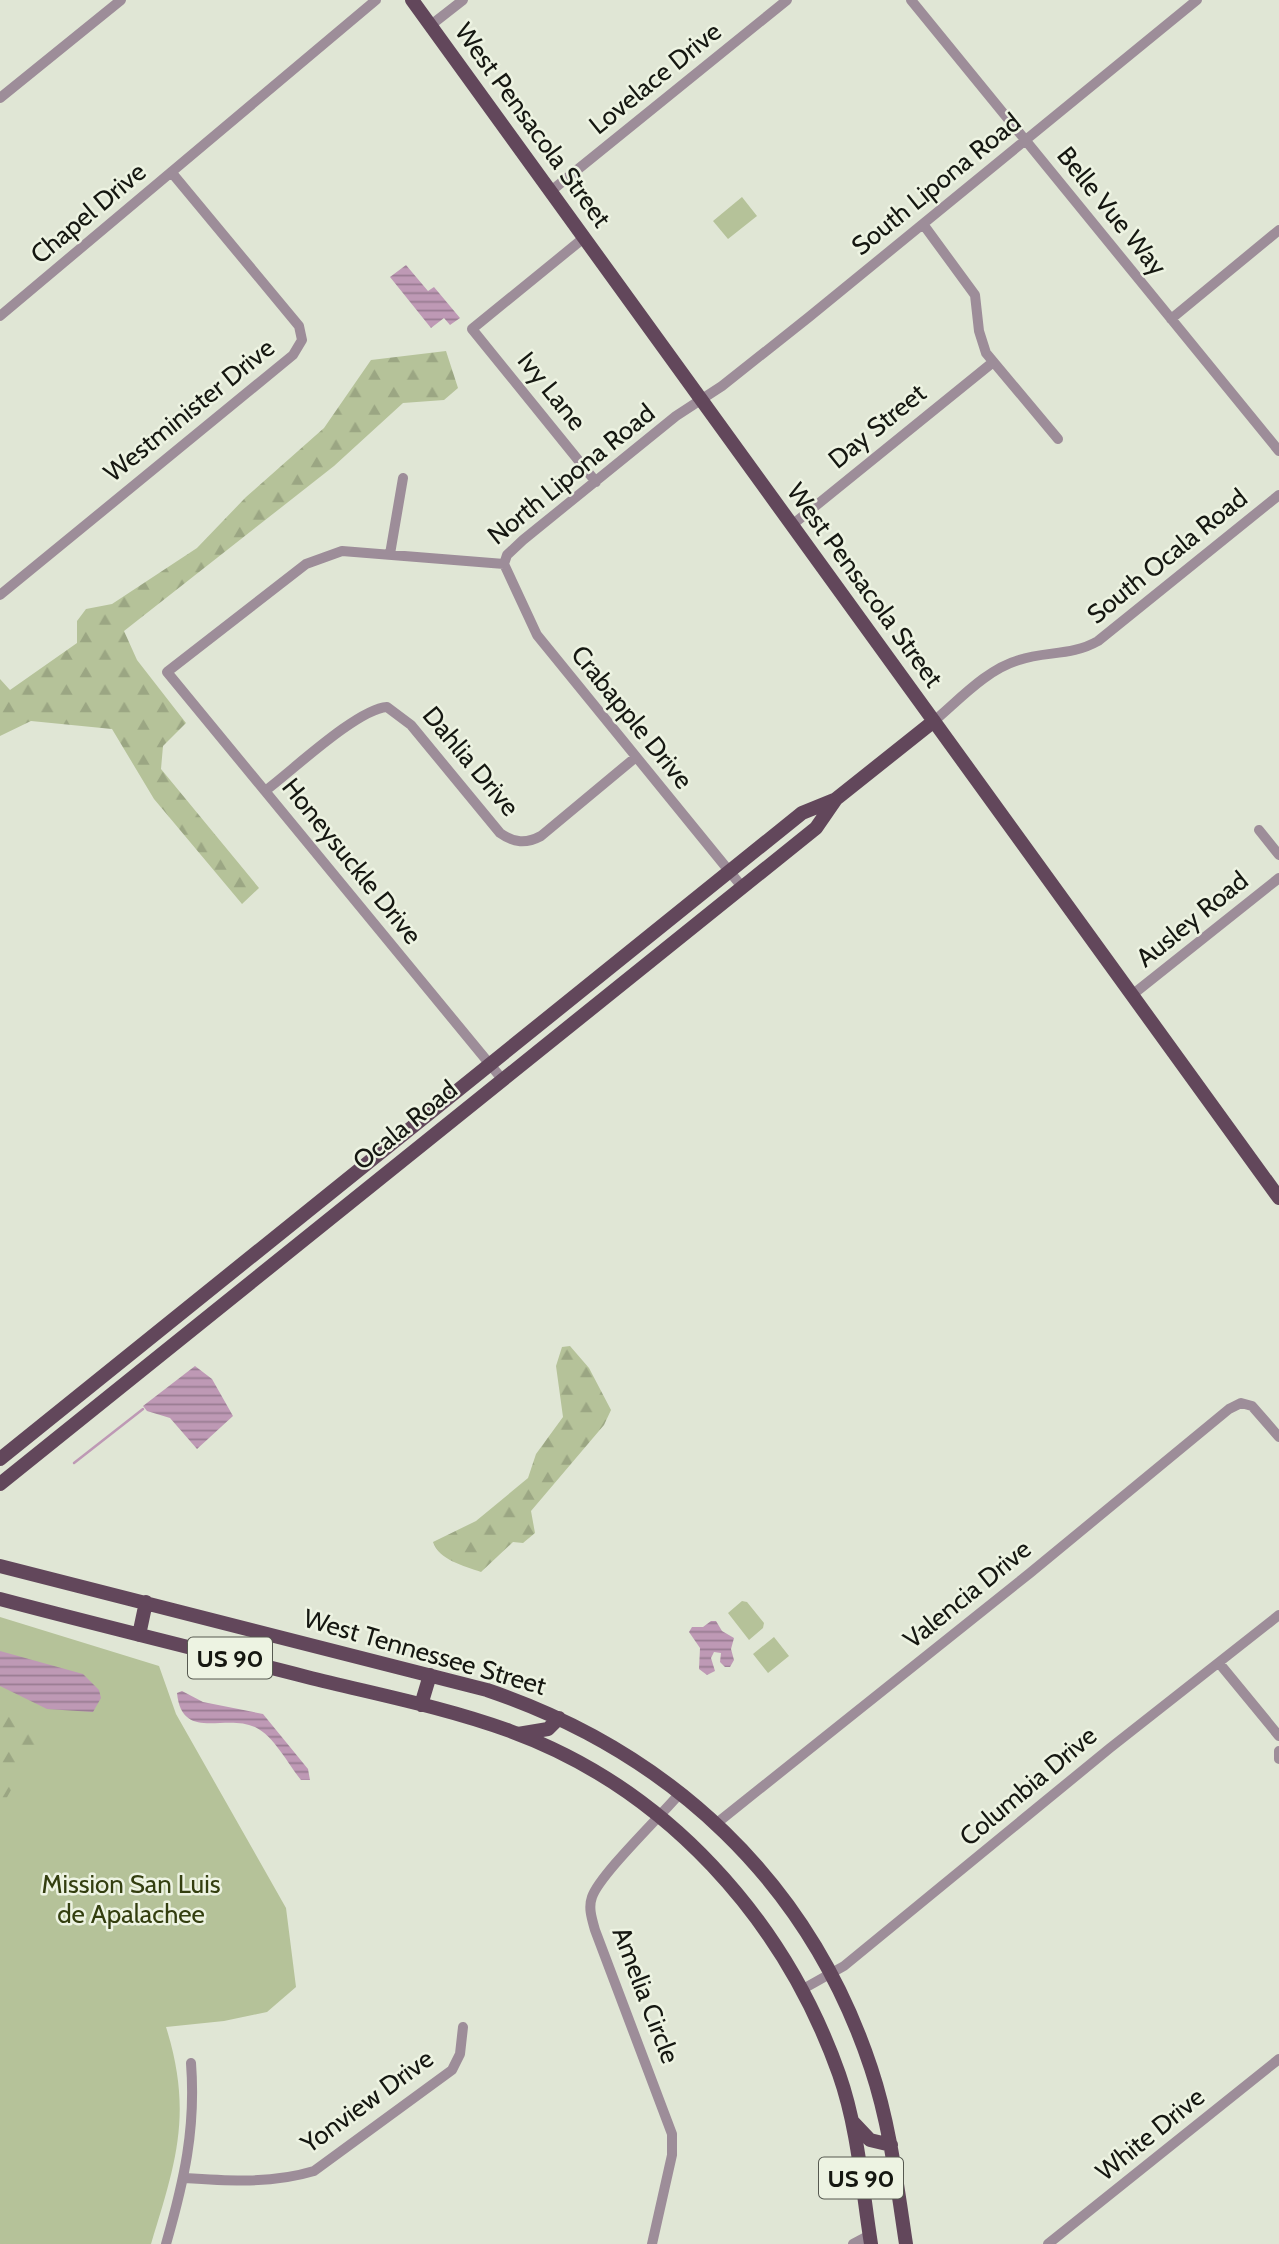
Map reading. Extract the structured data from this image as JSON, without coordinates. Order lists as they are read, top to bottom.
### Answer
{
  "streets": {
    "main road": [
      "West Pensacola Street",
      "Ocala Road",
      "West Tennessee Street",
      "US 90"
    ],
    "street": [
      "Lovelace Drive",
      "South Lipona Road",
      "Belle Vue Way",
      "Chapel Drive",
      "Ivy Lane",
      "Westminister Drive",
      "Day Street",
      "North Lipona Road",
      "South Ocala Road",
      "Crabapple Drive",
      "Dahlia Drive",
      "Honeysuckle Drive",
      "Ausley Road",
      "Valencia Drive",
      "Columbia Drive",
      "Amelia Circle",
      "Yonview Drive",
      "White Drive"
    ]
  },
  "crossings": [
    ["Lovelace Drive", "West Pensacola Street"],
    ["West Pensacola Street", "South Lipona Road"],
    ["West Pensacola Street", "Ivy Lane"],
    ["West Pensacola Street", "Day Street"],
    ["West Pensacola Street", "North Lipona Road"],
    ["West Pensacola Street", "South Ocala Road"],
    ["West Pensacola Street", "Ausley Road"],
    ["West Pensacola Street", "Ocala Road"],
    ["South Lipona Road", "Belle Vue Way"],
    ["South Lipona Road", "North Lipona Road"],
    ["Chapel Drive", "Westminister Drive"],
    ["Ivy Lane", "North Lipona Road"],
    ["North Lipona Road", "Crabapple Drive"],
    ["North Lipona Road", "Honeysuckle Drive"],
    ["South Ocala Road", "Ocala Road"],
    ["Crabapple Drive", "Dahlia Drive"],
    ["Crabapple Drive", "Ocala Road"],
    ["Dahlia Drive", "Honeysuckle Drive"],
    ["Honeysuckle Drive", "Ocala Road"],
    ["Valencia Drive", "West Tennessee Street"],
    ["West Tennessee Street", "Columbia Drive"],
    ["West Tennessee Street", "Amelia Circle"]
  ],
  "parks": ["Mission San Luis de Apalachee"]
}
